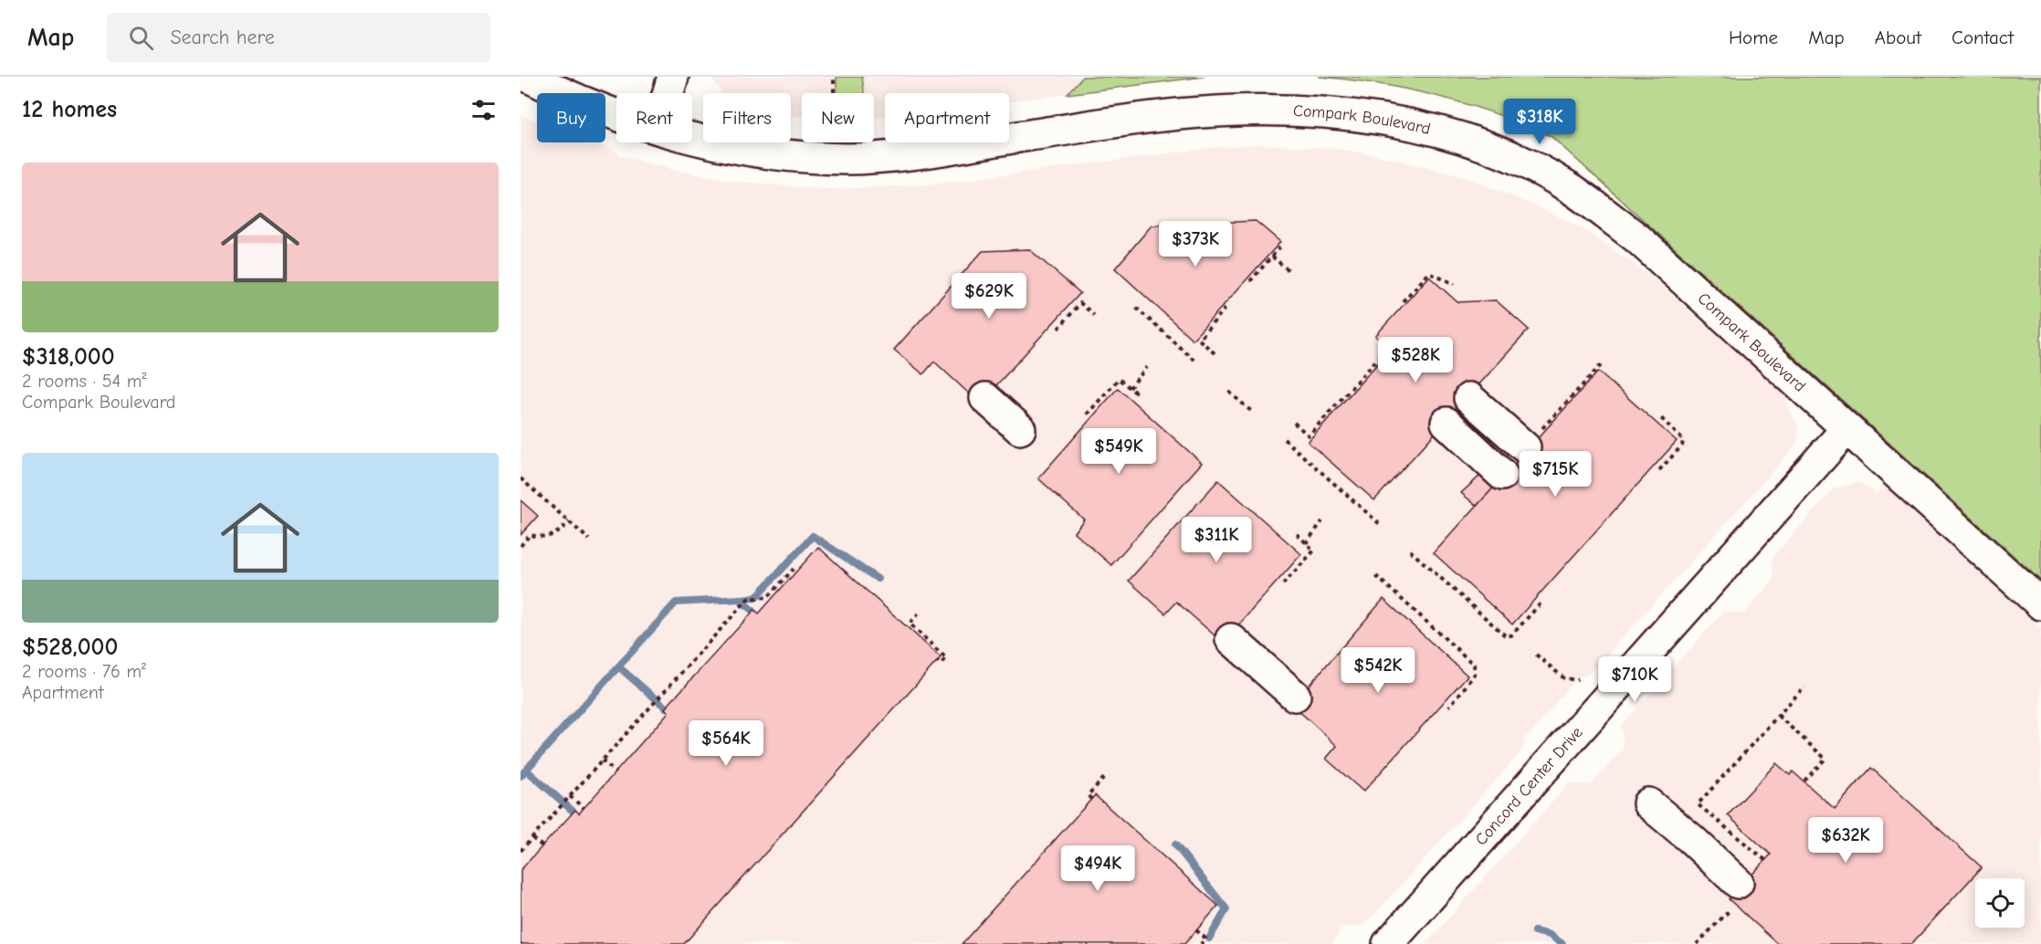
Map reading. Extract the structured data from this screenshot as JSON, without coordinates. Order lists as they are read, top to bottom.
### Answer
{
  "streets": {
    "street": ["Compark Boulevard", "Concord Center Drive"]
  },
  "crossings": [
    ["Compark Boulevard", "Concord Center Drive"]
  ],
  "page": {
    "header": "Map",
    "search": "Search here",
    "nav": [
      "Home",
      "Map",
      "About",
      "Contact"
    ],
    "heading": "12 homes",
    "chip": [
      "Buy",
      "Rent",
      "Filters",
      "New",
      "Apartment"
    ],
    "price": [
      "$318K",
      "$373K",
      "$629K",
      "$528K",
      "$549K",
      "$715K",
      "$311K",
      "$542K",
      "$710K",
      "$564K",
      "$632K",
      "$494K"
    ],
    "list": [
      {
        "name": "$318,000",
        "note": "2 rooms · 54 m² · Compark Boulevard"
      },
      {
        "name": "$528,000",
        "note": "2 rooms · 76 m² · Apartment"
      }
    ]
  }
}
